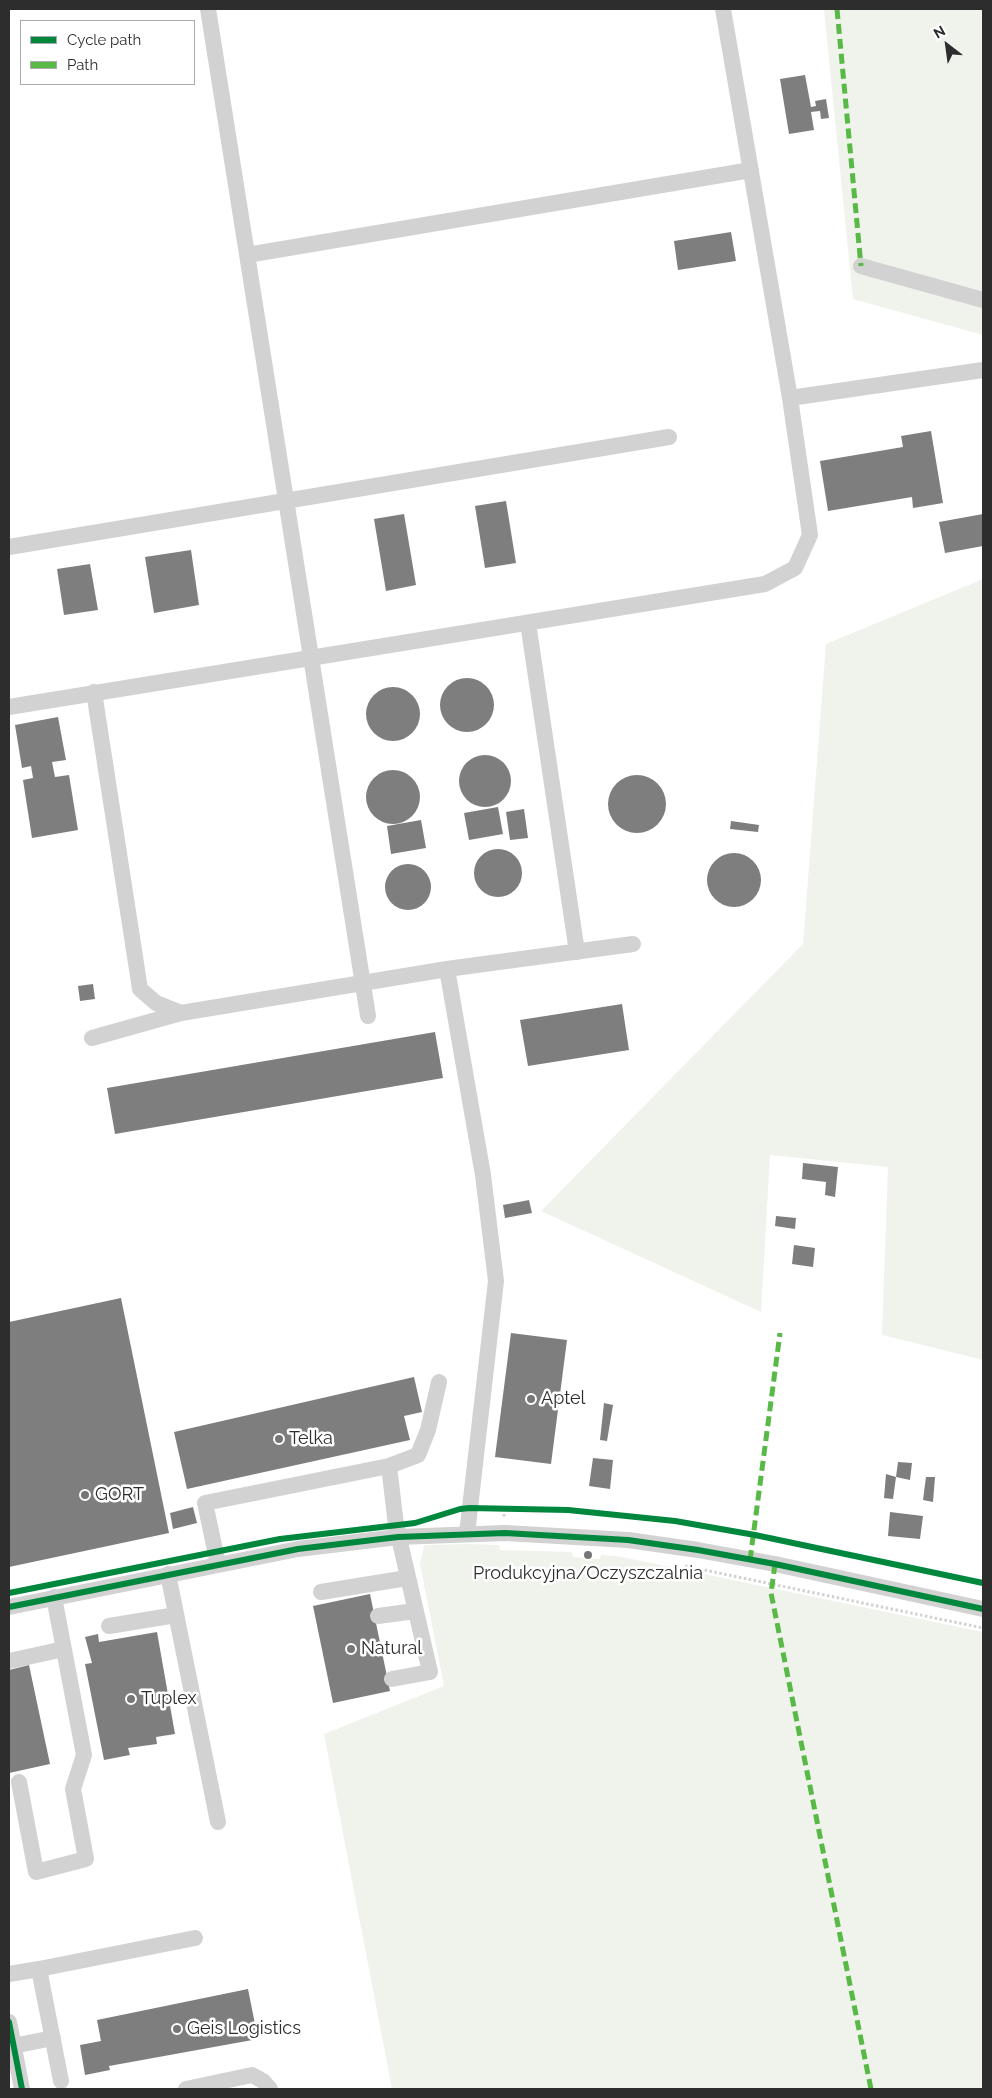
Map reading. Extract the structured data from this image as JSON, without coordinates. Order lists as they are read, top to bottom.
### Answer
{
  "places": [
    "Aptel",
    "Telka",
    "GORT",
    "Produkcyjna/Oczyszczalnia",
    "Natural",
    "Tuplex",
    "Geis Logistics"
  ],
  "legend": ["Cycle path", "Path"],
  "north": "top left"
}
